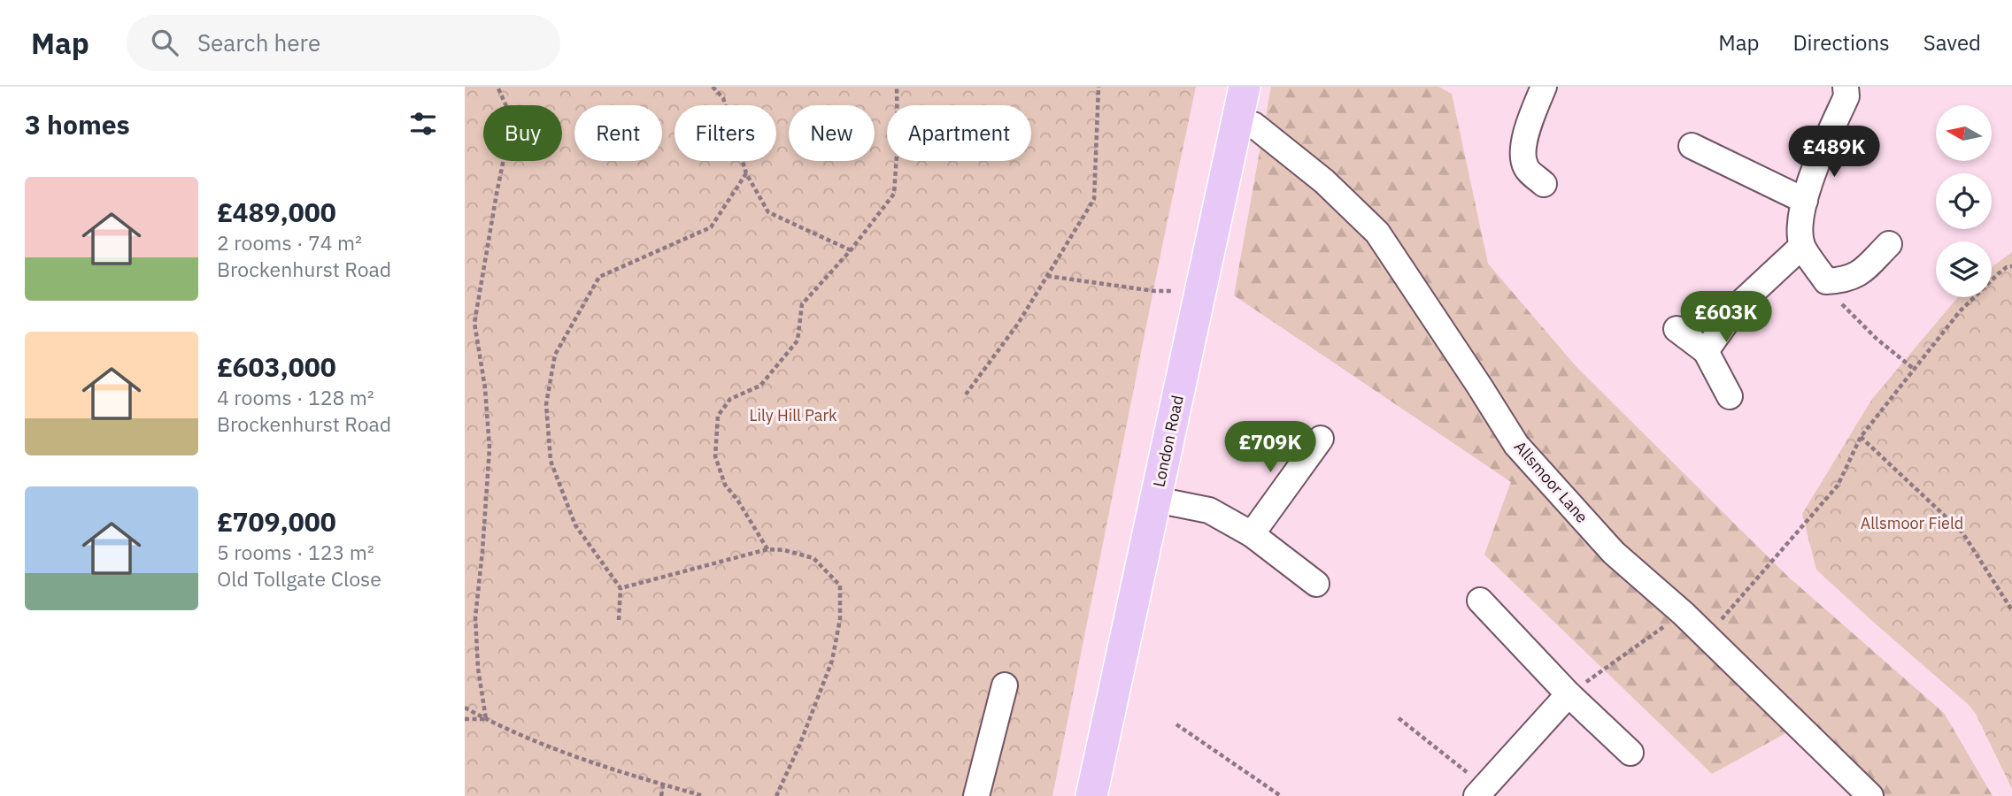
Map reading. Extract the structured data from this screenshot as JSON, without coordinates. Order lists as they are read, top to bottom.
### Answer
{
  "streets": {
    "main road": ["London Road"],
    "street": ["Allsmoor Lane"]
  },
  "crossings": [
    ["London Road", "Allsmoor Lane"]
  ],
  "parks": ["Lily Hill Park", "Allsmoor Field"],
  "north": "left",
  "page": {
    "header": "Map",
    "search": "Search here",
    "nav": ["Map", "Directions", "Saved"],
    "heading": "3 homes",
    "chip": [
      "Buy",
      "Rent",
      "Filters",
      "New",
      "Apartment"
    ],
    "price": ["£489K", "£603K", "£709K"],
    "list": [
      {
        "name": "£489,000",
        "note": "2 rooms · 74 m² · Brockenhurst Road"
      },
      {
        "name": "£603,000",
        "note": "4 rooms · 128 m² · Brockenhurst Road"
      },
      {
        "name": "£709,000",
        "note": "5 rooms · 123 m² · Old Tollgate Close"
      }
    ]
  }
}
